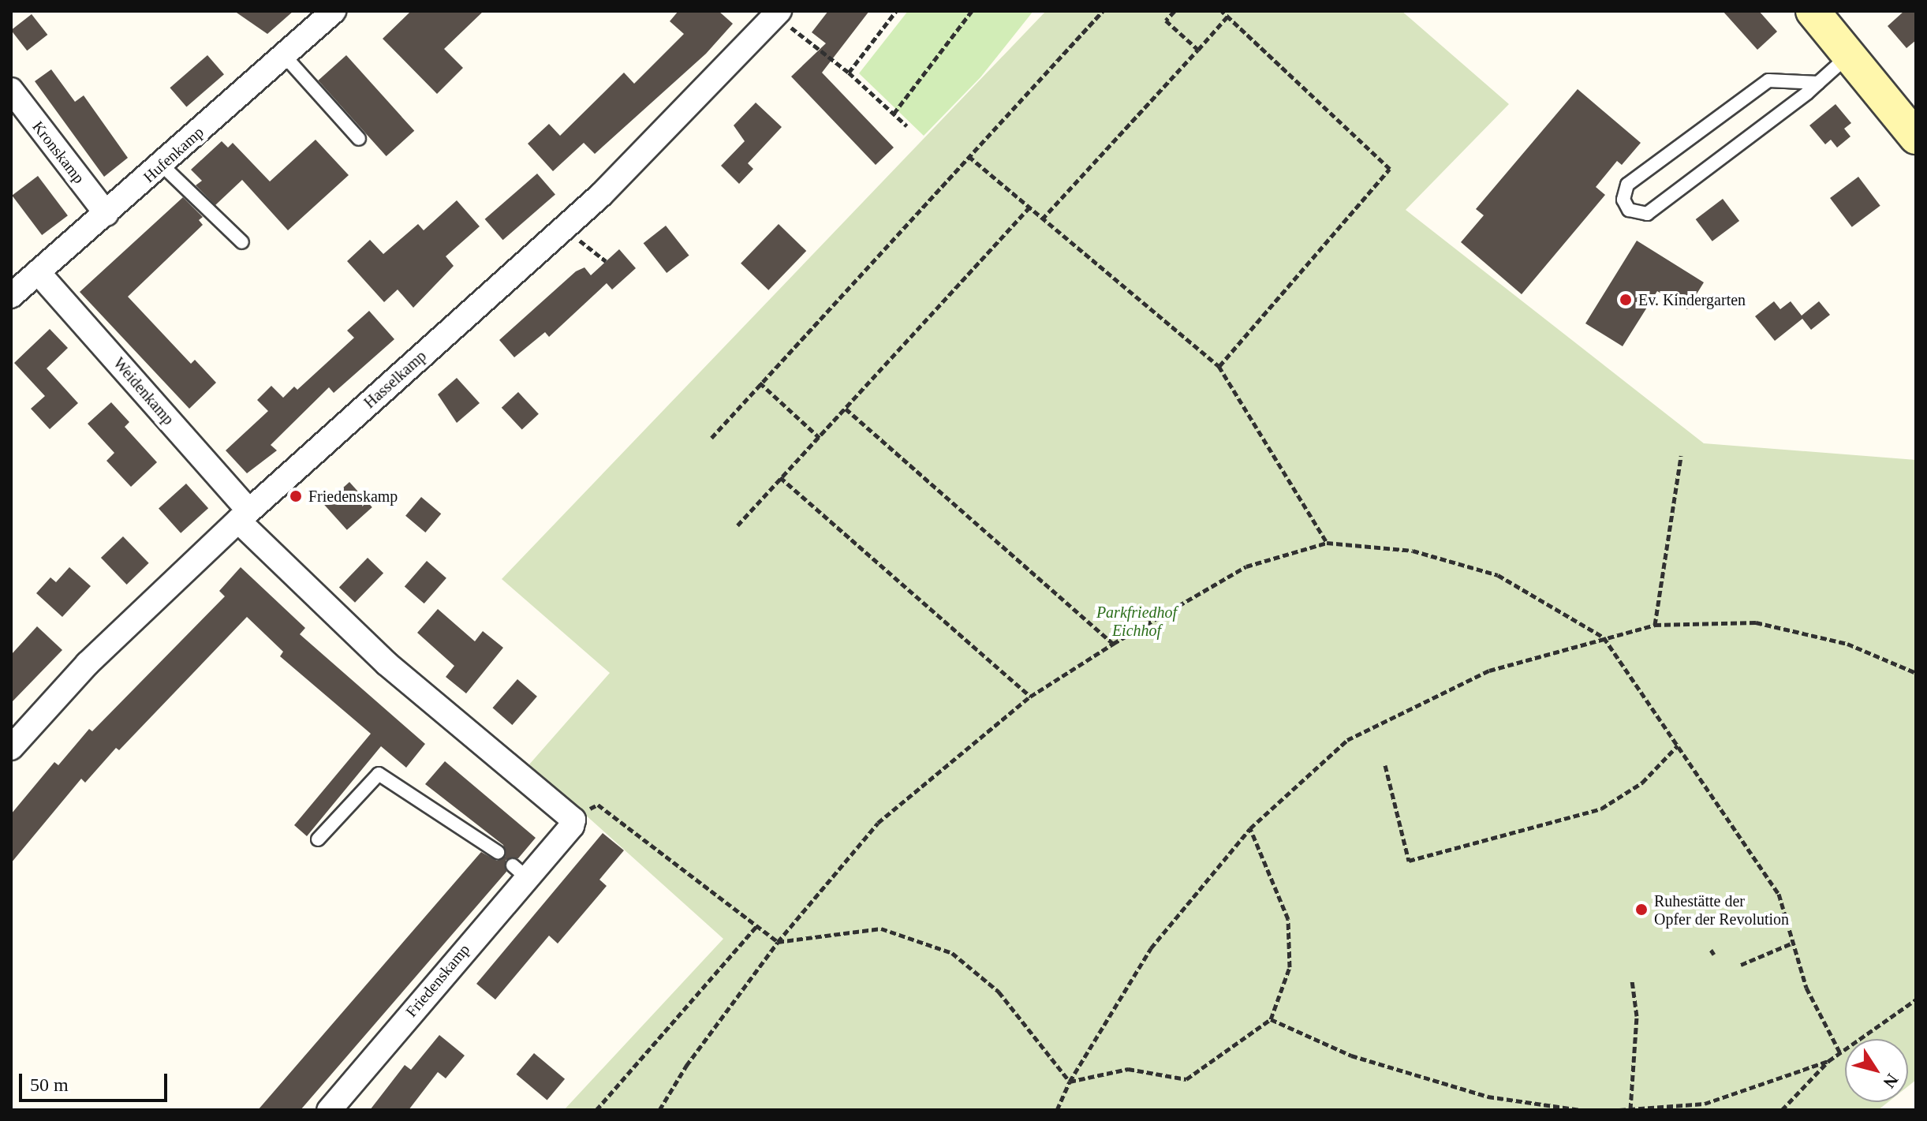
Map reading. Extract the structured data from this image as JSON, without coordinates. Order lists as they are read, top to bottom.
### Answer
{
  "streets": {
    "street": [
      "Kronskamp",
      "Hufenkamp",
      "Hasselkamp",
      "Weidenkamp",
      "Friedenskamp"
    ]
  },
  "crossings": [
    ["Kronskamp", "Hufenkamp"],
    ["Hufenkamp", "Weidenkamp"],
    ["Hasselkamp", "Weidenkamp"]
  ],
  "parks": ["Parkfriedhof Eichhof"],
  "places": ["Ev. Kindergarten", "Friedenskamp", "Ruhestätte der Opfer der Revolution"],
  "scale_bar": "50 m",
  "north": "bottom right"
}
